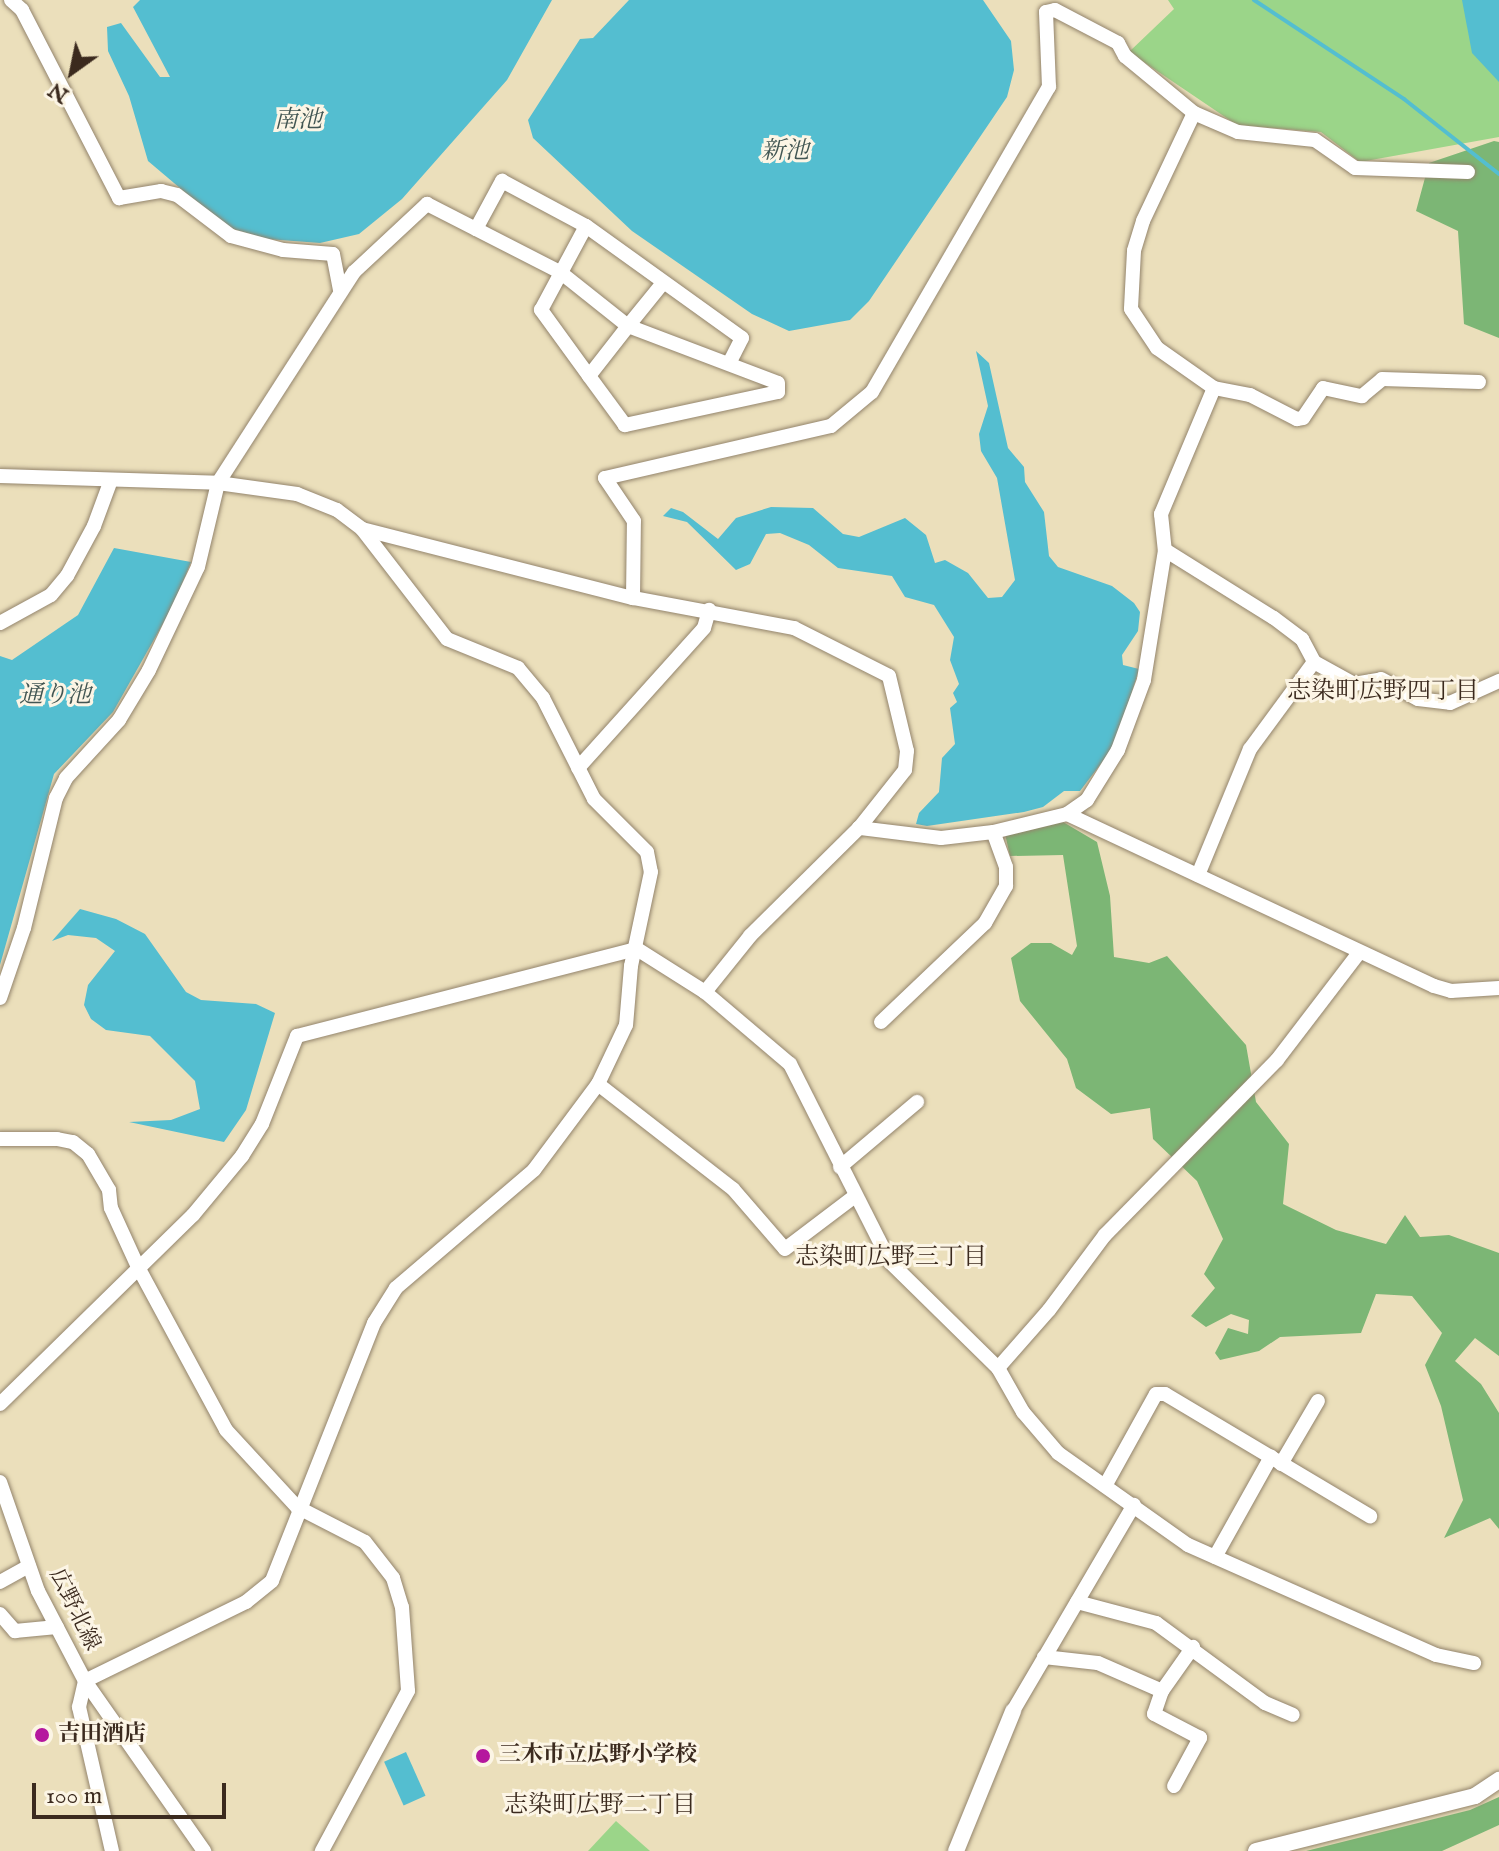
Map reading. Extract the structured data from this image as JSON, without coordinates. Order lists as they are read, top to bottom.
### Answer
{
  "streets": {
    "street": ["広野北線"]
  },
  "districts": ["志染町広野四丁目", "志染町広野三丁目", "志染町広野二丁目"],
  "water": ["南池", "新池", "通り池"],
  "places": ["吉田酒店", "三木市立広野小学校"],
  "scale_bar": "100 m",
  "north": "bottom left"
}
